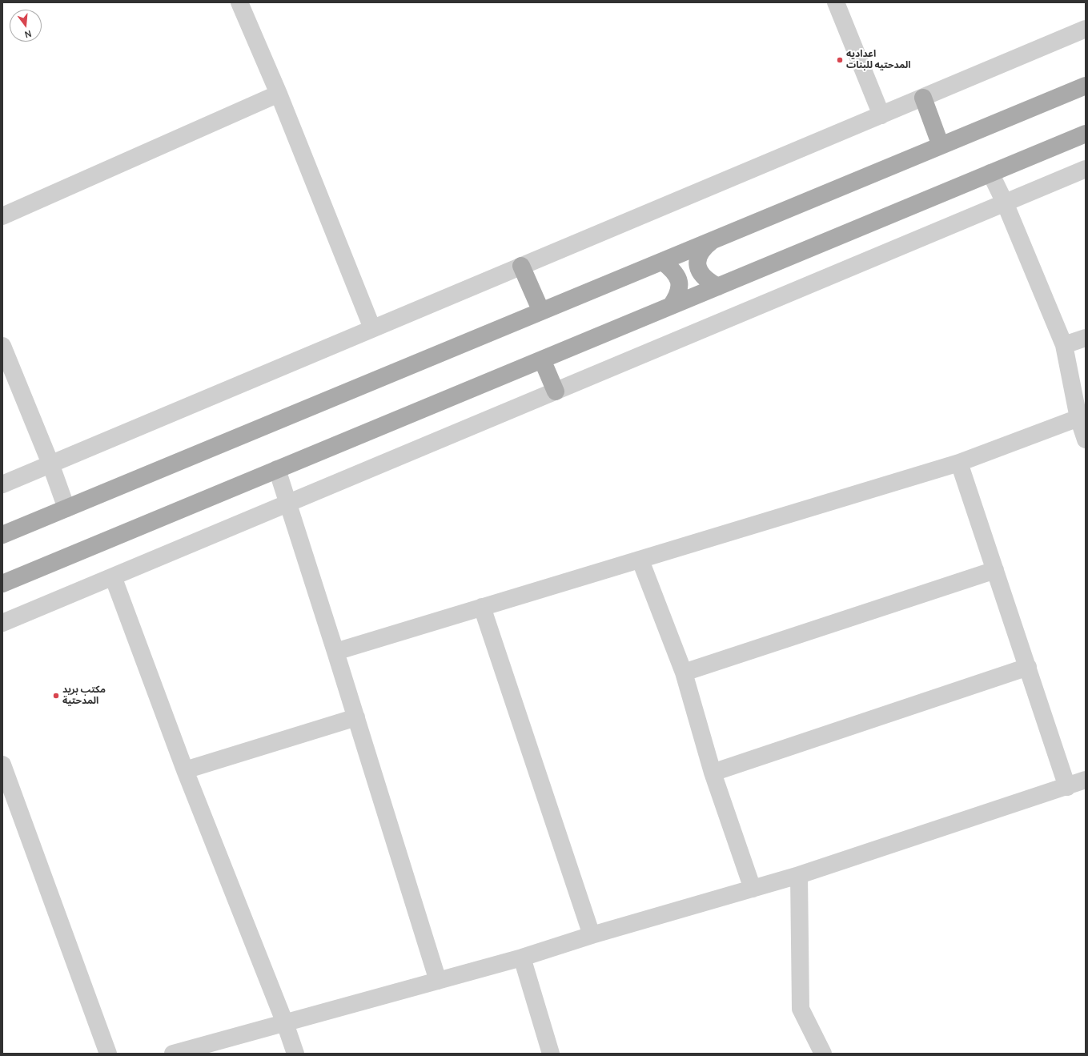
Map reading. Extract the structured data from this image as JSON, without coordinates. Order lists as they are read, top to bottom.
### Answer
{
  "places": ["اعداديه المدحتيه للبنات", "مكتب بريد المدحتية"],
  "north": "bottom"
}
